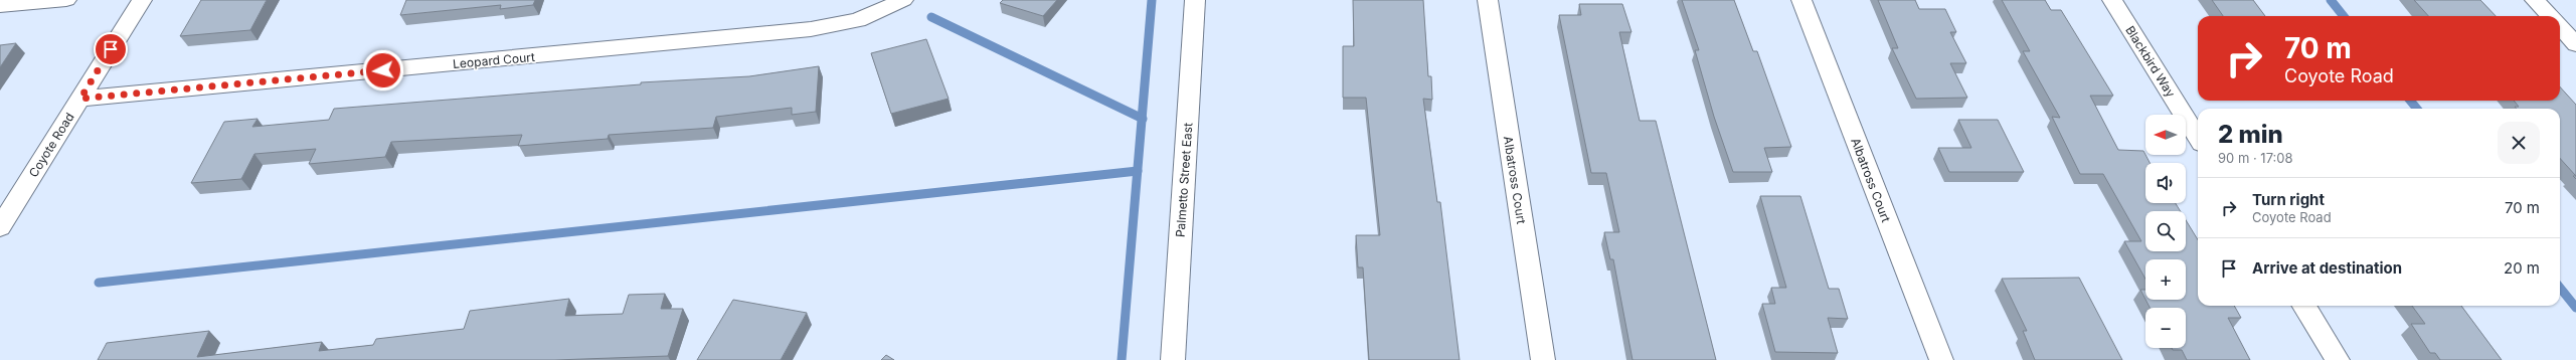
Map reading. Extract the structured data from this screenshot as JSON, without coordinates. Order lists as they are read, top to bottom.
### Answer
{
  "streets": {
    "street": [
      "Leopard Court",
      "Blackbird Way",
      "Coyote Road",
      "Palmetto Street East",
      "Albatross Court"
    ]
  },
  "crossings": [
    ["Leopard Court", "Coyote Road"]
  ],
  "north": "left",
  "page": {
    "turn": ["70 m", "Coyote Road"],
    "heading": ["2 min", "90 m · 17:08"],
    "map_buttons": ["+", "−"],
    "list": [
      {
        "name": "Turn right",
        "note": "Coyote Road",
        "value": "70 m"
      },
      {
        "name": "Arrive at destination",
        "value": "20 m"
      }
    ]
  }
}
